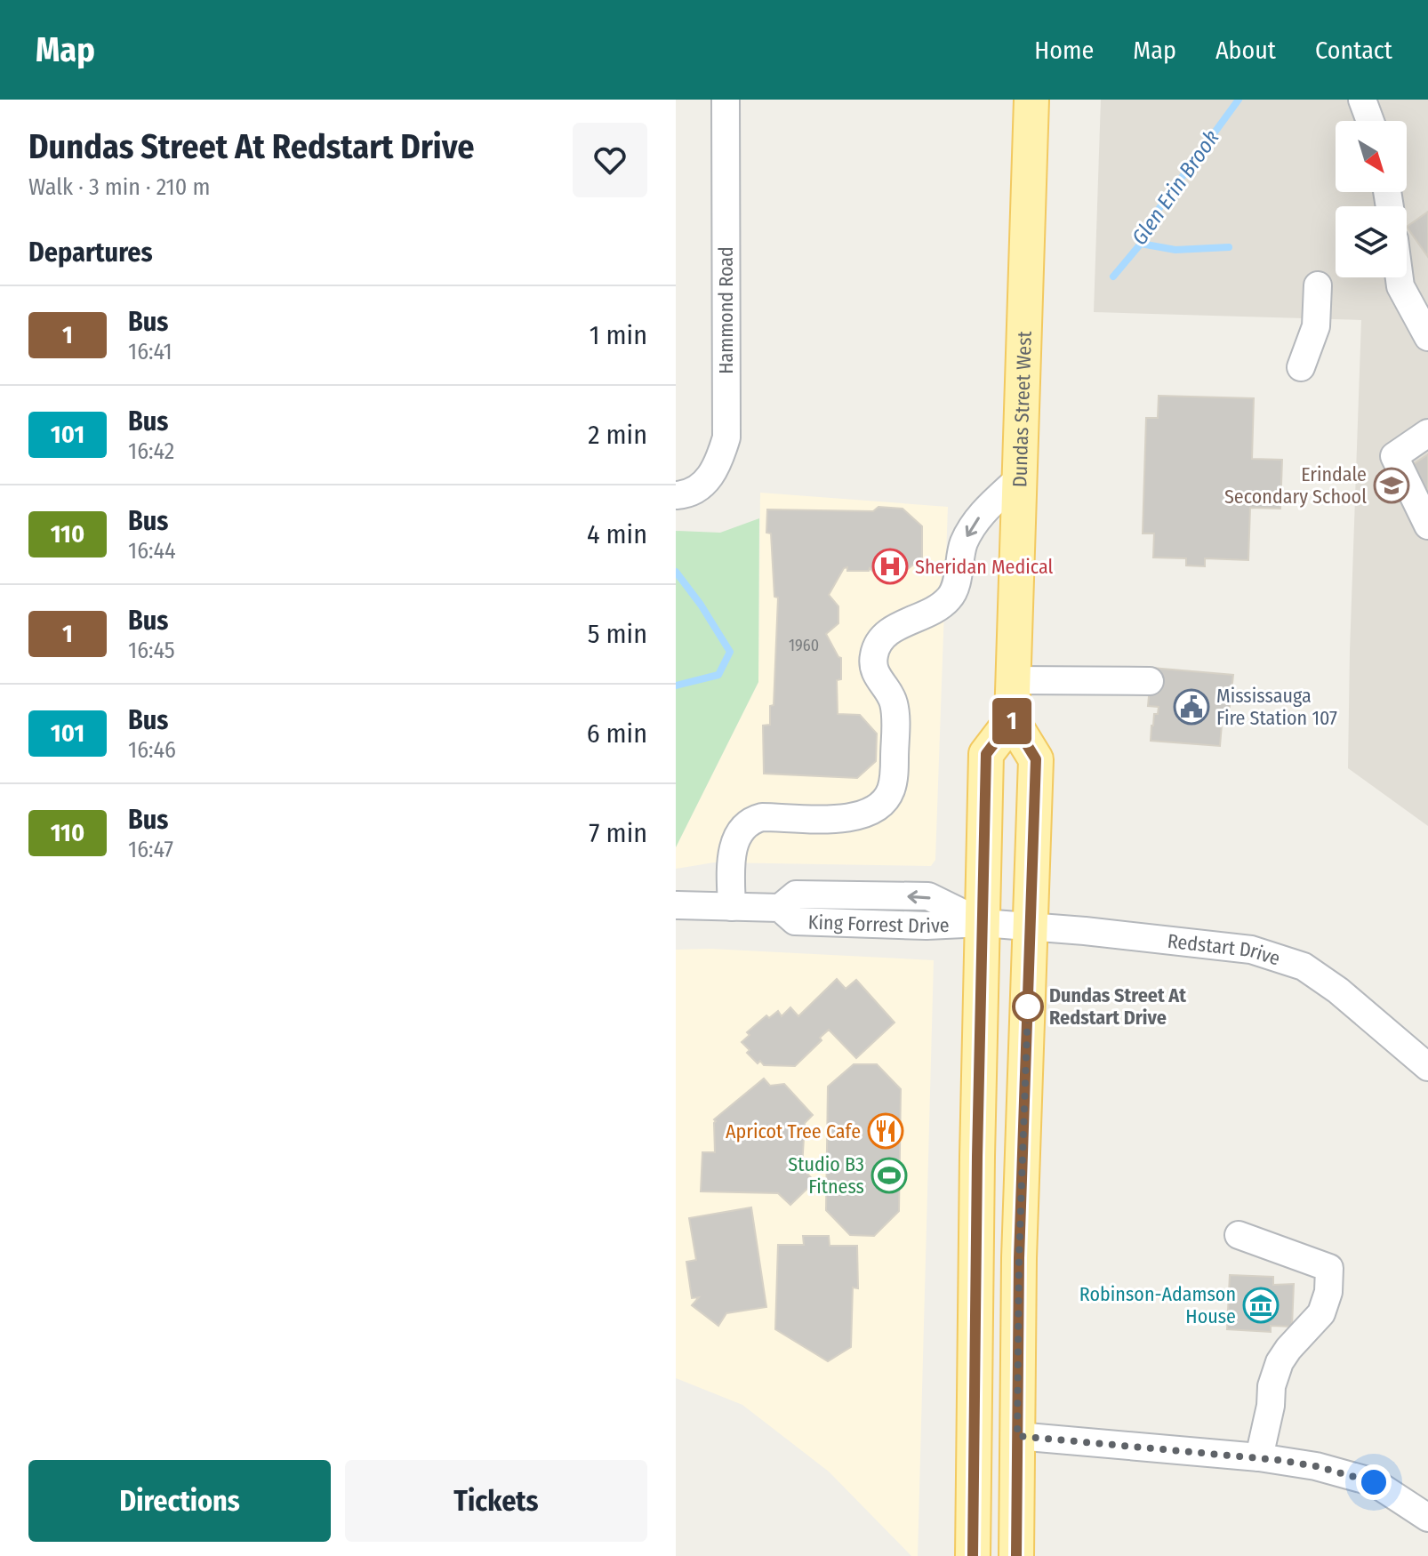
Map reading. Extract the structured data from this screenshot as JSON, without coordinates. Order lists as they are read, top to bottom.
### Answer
{
  "streets": {
    "main road": ["Dundas Street West"],
    "street": ["Hammond Road", "King Forrest Drive", "Redstart Drive"]
  },
  "crossings": [
    ["King Forrest Drive", "Redstart Drive"]
  ],
  "water": ["Glen Erin Brook"],
  "places": {
    "school or university": ["Erindale Secondary School"],
    "hospital": ["Sheridan Medical"],
    "public building": ["Mississauga Fire Station 107"],
    "other": ["Dundas Street At Redstart Drive"],
    "restaurant": ["Apricot Tree Cafe"],
    "sports": ["Studio B3 Fitness"],
    "museum": ["Robinson-Adamson House"]
  },
  "lines": ["bus line 1"],
  "house_numbers": ["1960"],
  "north": "bottom right",
  "page": {
    "header": "Map",
    "nav": [
      "Home",
      "Map",
      "About",
      "Contact"
    ],
    "heading": [
      ["Dundas Street At Redstart Drive", "Walk · 3 min · 210 m"],
      "Departures"
    ],
    "on_map": "1",
    "list": [
      {
        "mark": "1",
        "name": "Bus",
        "note": "16:41",
        "value": "1 min"
      },
      {
        "mark": "101",
        "name": "Bus",
        "note": "16:42",
        "value": "2 min"
      },
      {
        "mark": "110",
        "name": "Bus",
        "note": "16:44",
        "value": "4 min"
      },
      {
        "mark": "1",
        "name": "Bus",
        "note": "16:45",
        "value": "5 min"
      },
      {
        "mark": "101",
        "name": "Bus",
        "note": "16:46",
        "value": "6 min"
      },
      {
        "mark": "110",
        "name": "Bus",
        "note": "16:47",
        "value": "7 min"
      }
    ],
    "buttons": ["Directions", "Tickets"]
  }
}
